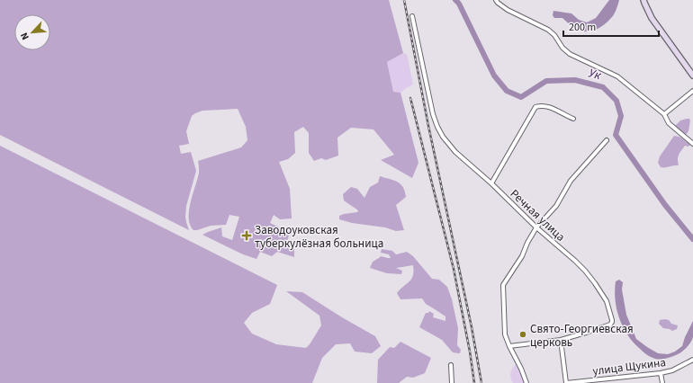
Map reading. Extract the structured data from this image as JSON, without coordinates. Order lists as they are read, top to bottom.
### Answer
{
  "streets": {
    "street": ["Речная улица", "улица Щукина"]
  },
  "water": ["Ук"],
  "places": {
    "health": ["Заводоуковская туберкулёзная больница"],
    "other": ["Свято-Георгиевская церковь"]
  },
  "scale_bar": "200 m",
  "north": "bottom left"
}
